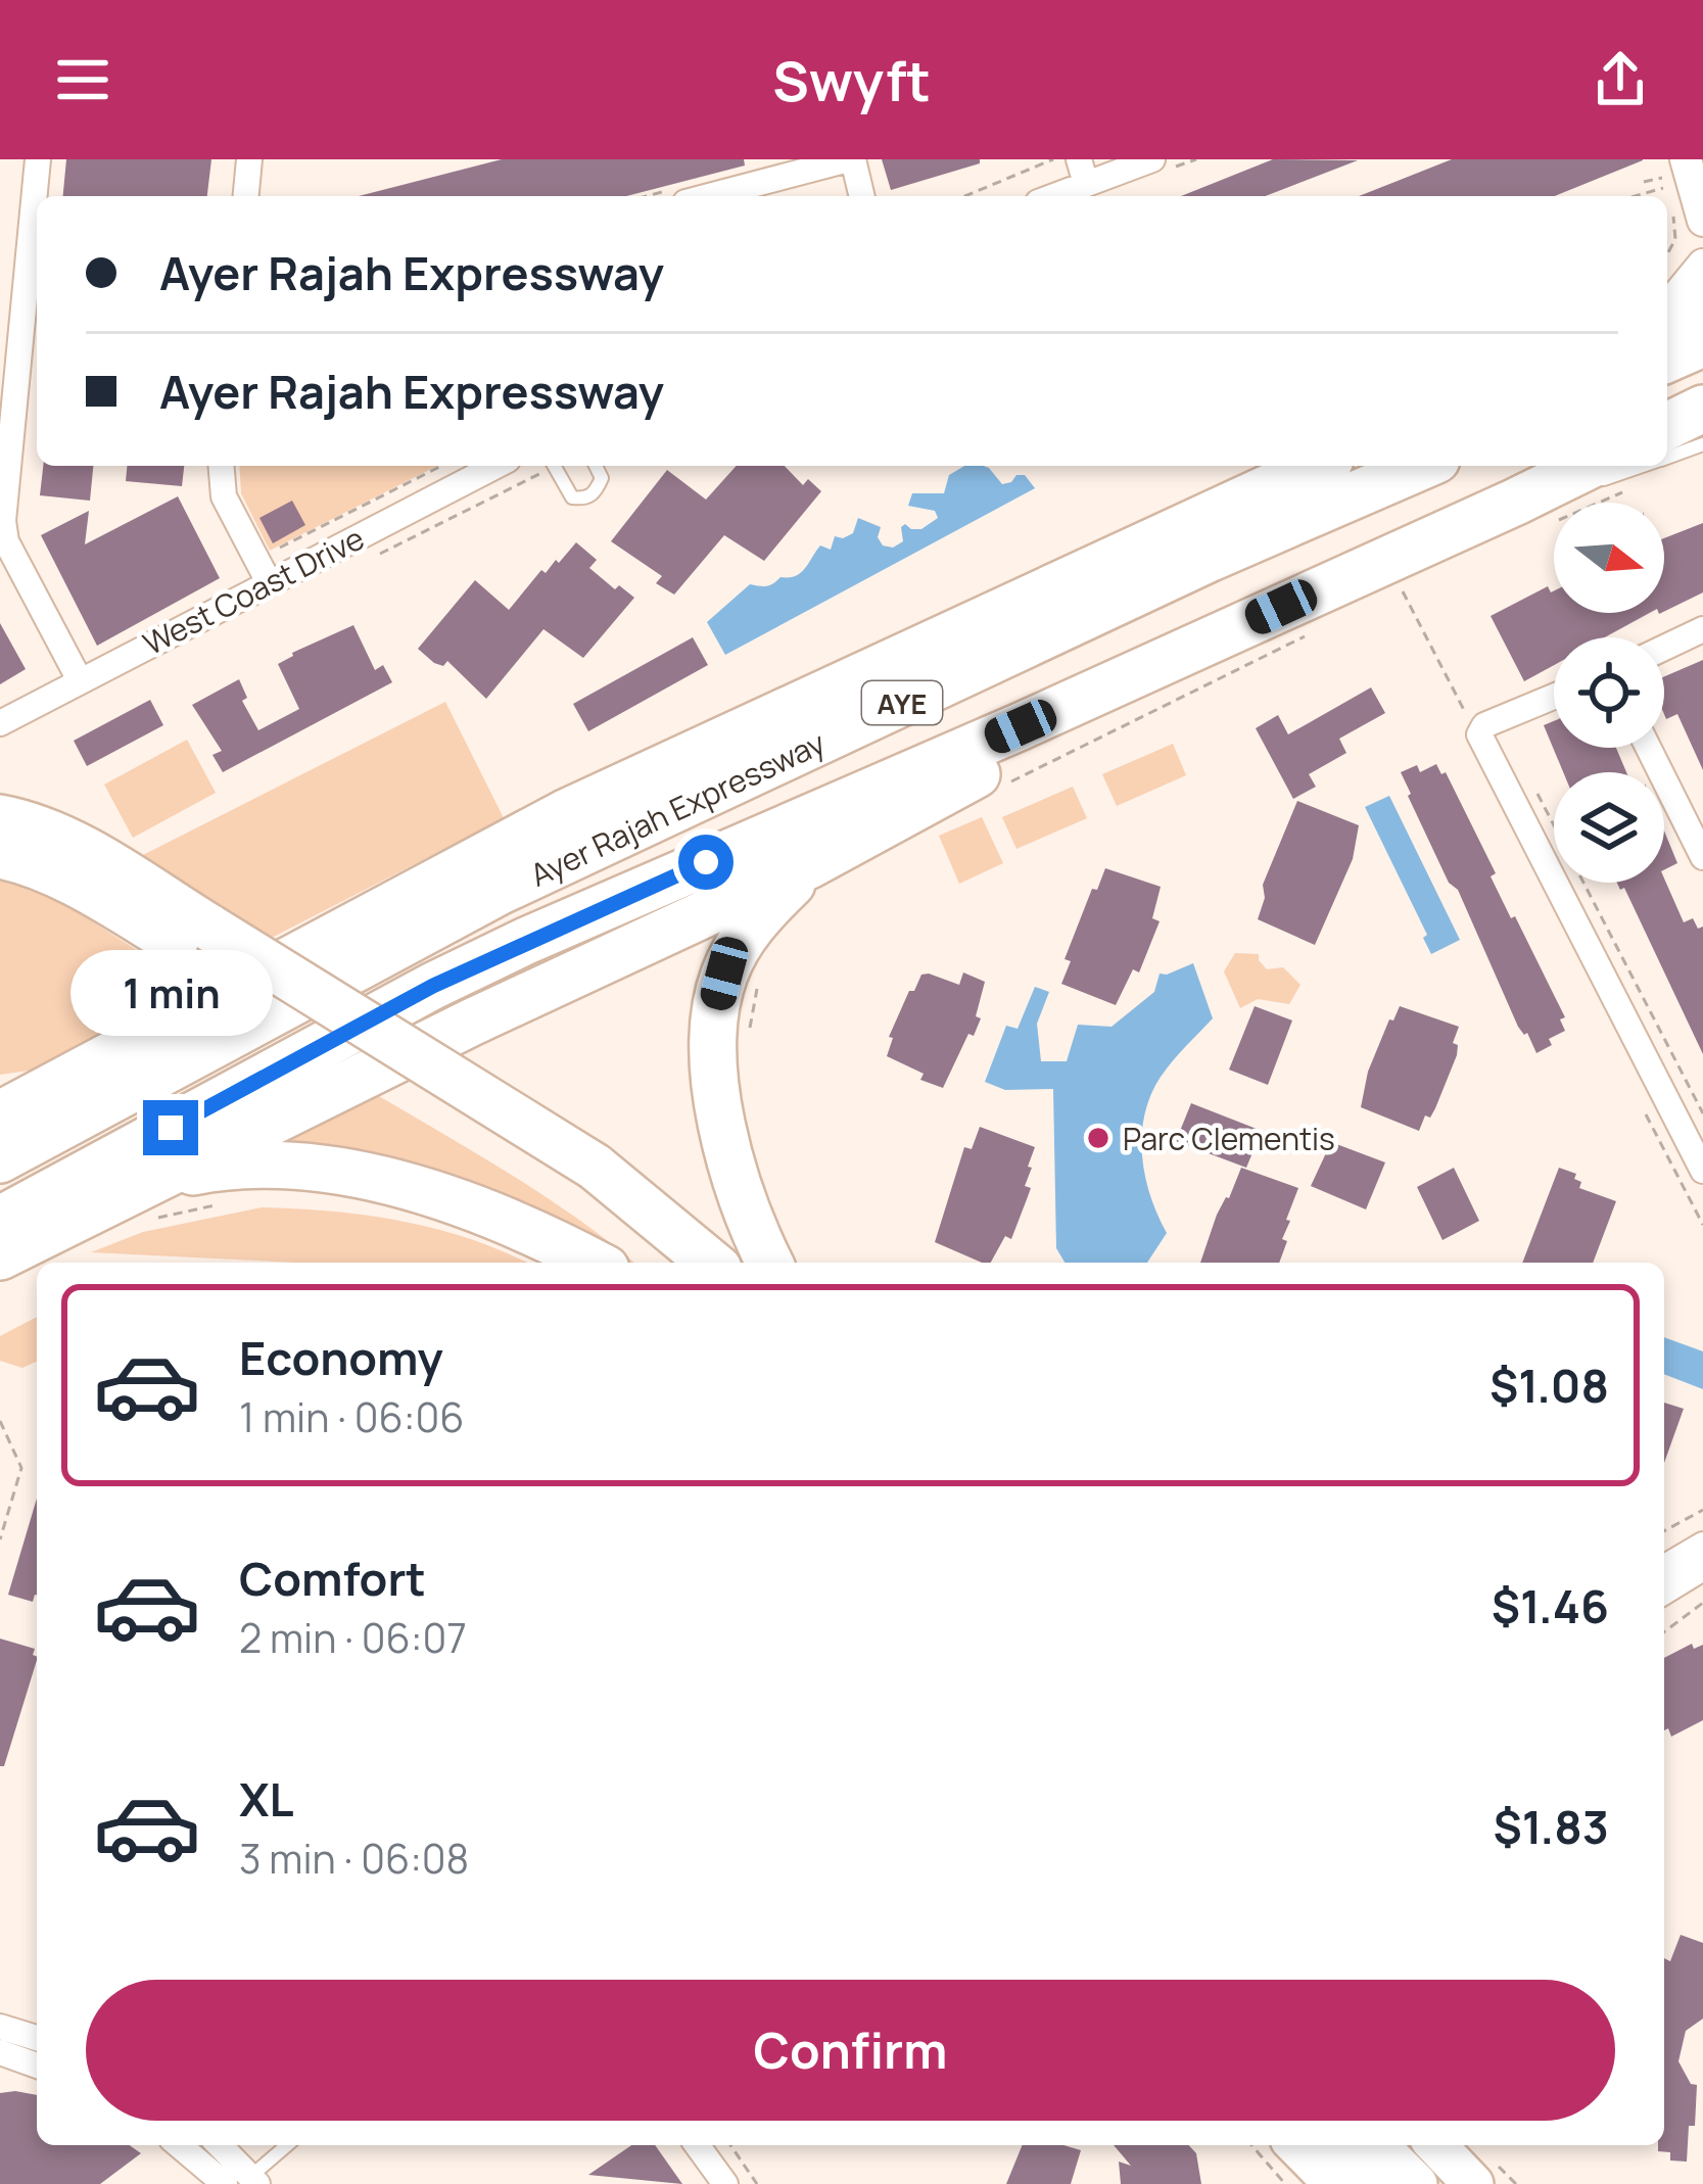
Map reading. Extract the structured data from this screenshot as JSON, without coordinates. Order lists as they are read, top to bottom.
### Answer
{
  "streets": {
    "highway": ["AYE", "Ayer Rajah Expressway"],
    "street": ["West Coast Drive"]
  },
  "places": ["Parc Clementis"],
  "north": "right",
  "page": {
    "header": "Swyft",
    "banner": ["Ayer Rajah Expressway", "Ayer Rajah Expressway"],
    "bubble": "1 min",
    "list": [
      {
        "name": "Economy",
        "note": "1 min · 06:06",
        "value": "$1.08"
      },
      {
        "name": "Comfort",
        "note": "2 min · 06:07",
        "value": "$1.46"
      },
      {
        "name": "XL",
        "note": "3 min · 06:08",
        "value": "$1.83"
      }
    ],
    "buttons": "Confirm"
  }
}
